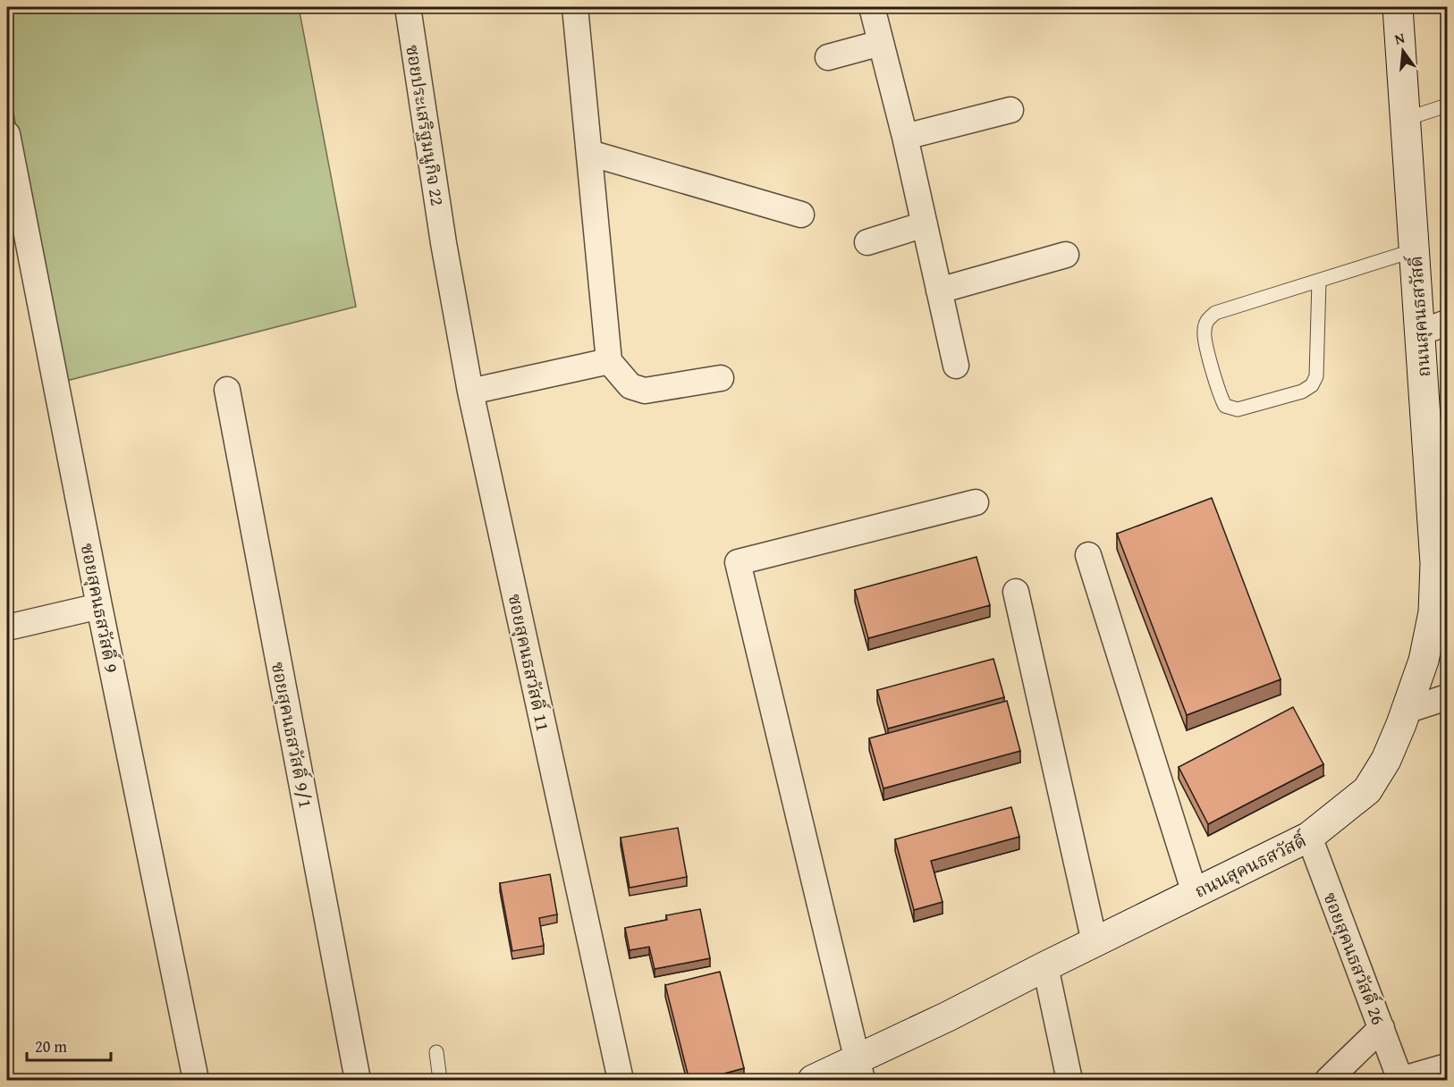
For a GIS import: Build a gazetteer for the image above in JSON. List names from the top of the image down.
{
  "streets": {
    "main road": ["ถนนสุคนธสวัสดิ์"],
    "street": [
      "ซอยประเสริฐมนูกิจ 22",
      "ซอยสุคนธสวัสดิ์ 9",
      "ซอยสุคนธสวัสดิ์ 11",
      "ซอยสุคนธสวัสดิ์ 9/1",
      "ซอยสุคนธสวัสดิ์ 26"
    ]
  },
  "crossings": [
    ["ซอยประเสริฐมนูกิจ 22", "ซอยสุคนธสวัสดิ์ 11"],
    ["ถนนสุคนธสวัสดิ์", "ซอยสุคนธสวัสดิ์ 26"]
  ],
  "scale_bar": "20 m",
  "north": "top"
}
